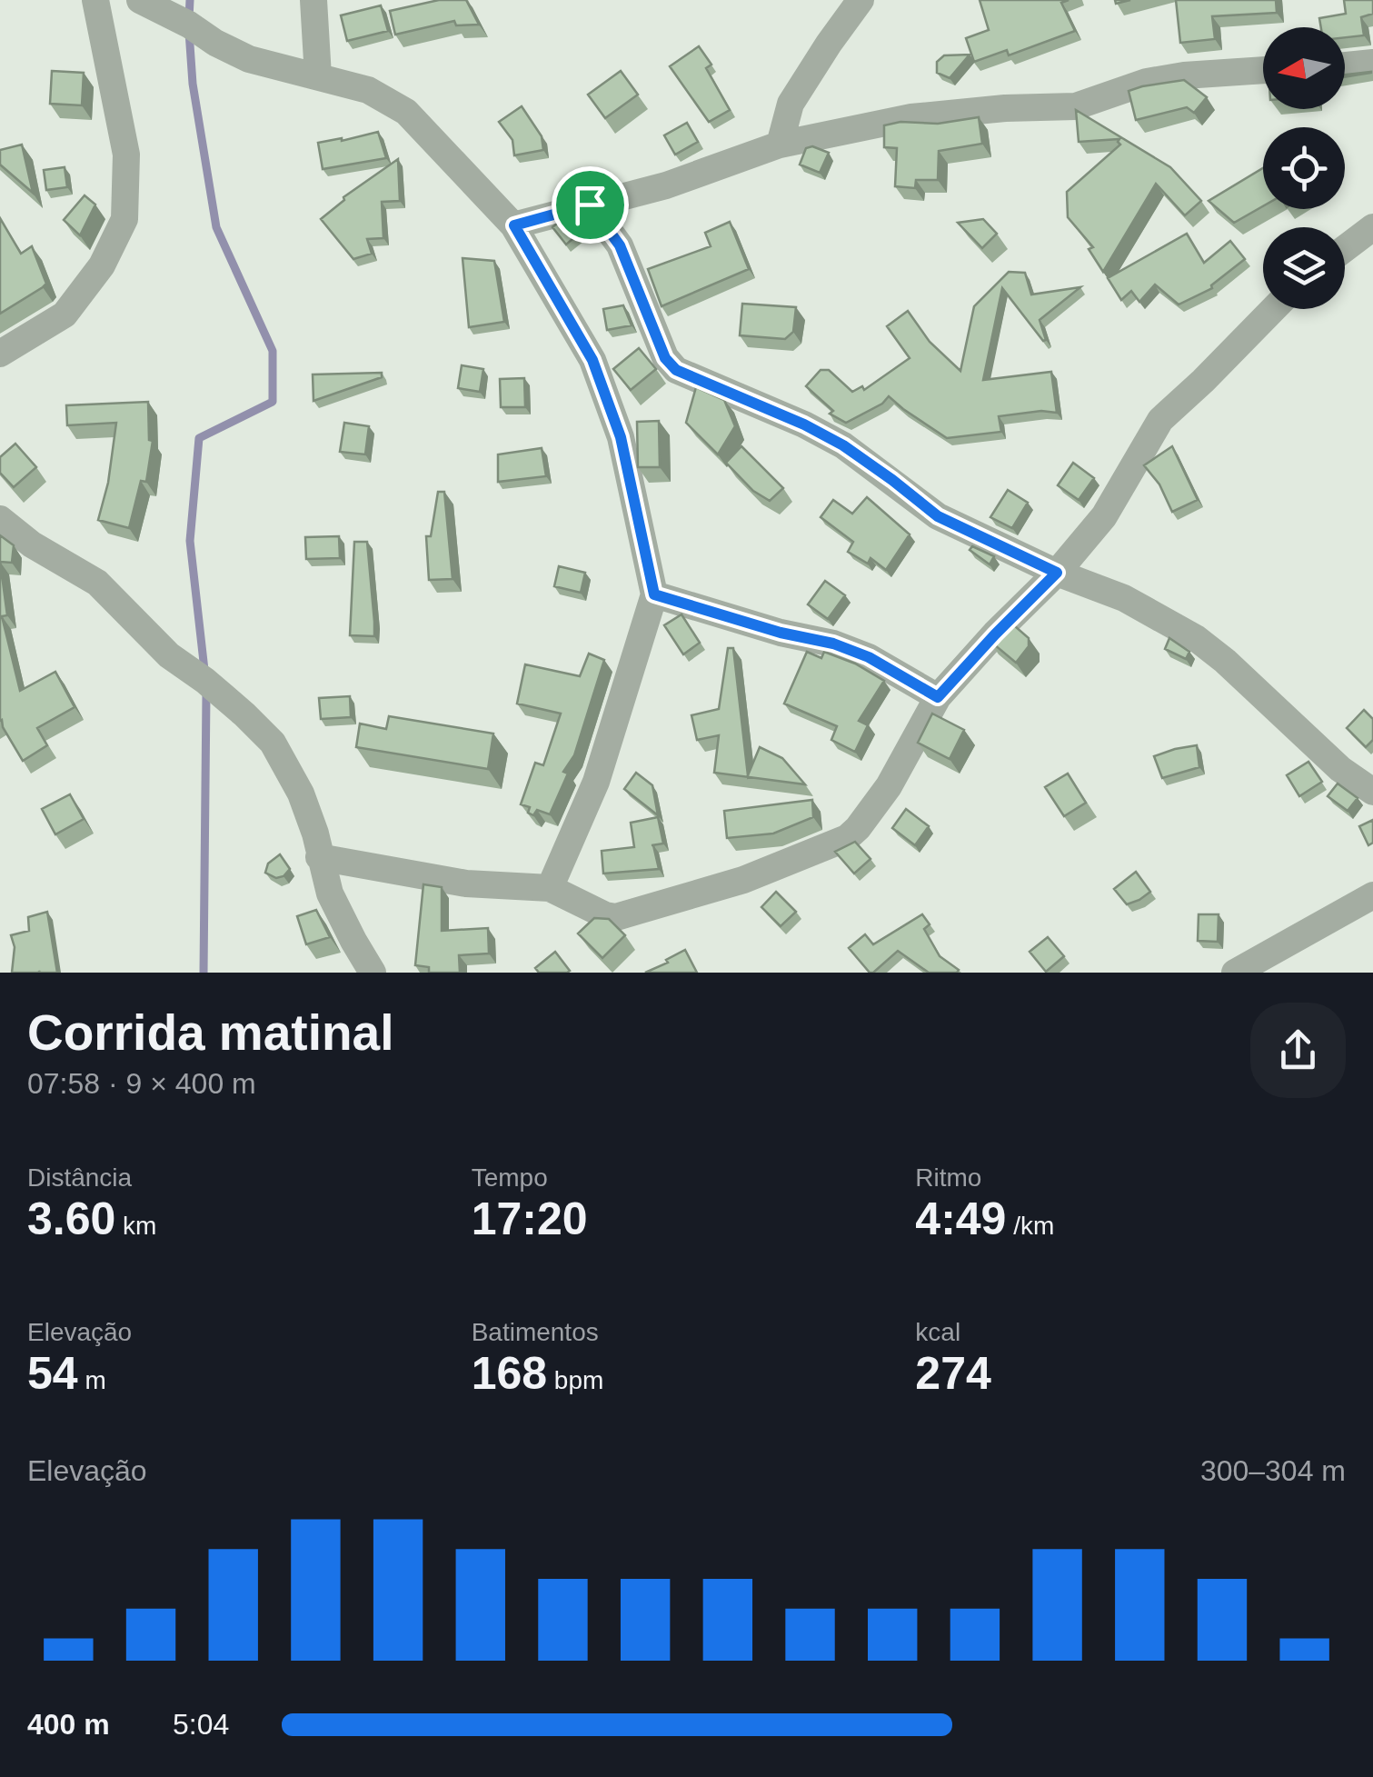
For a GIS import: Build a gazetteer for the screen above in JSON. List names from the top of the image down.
{
  "north": "left",
  "page": {
    "heading": ["Corrida matinal", "07:58 · 9 × 400 m"],
    "stats": [
      ["Distância", "3.60 km"],
      ["Tempo", "17:20"],
      ["Ritmo", "4:49 /km"],
      ["Elevação", "54 m"],
      ["Batimentos", "168 bpm"],
      ["kcal", "274"]
    ],
    "chart": ["Elevação", "300–304 m"],
    "list": [
      {
        "name": "400 m",
        "note": "5:04"
      }
    ]
  }
}
